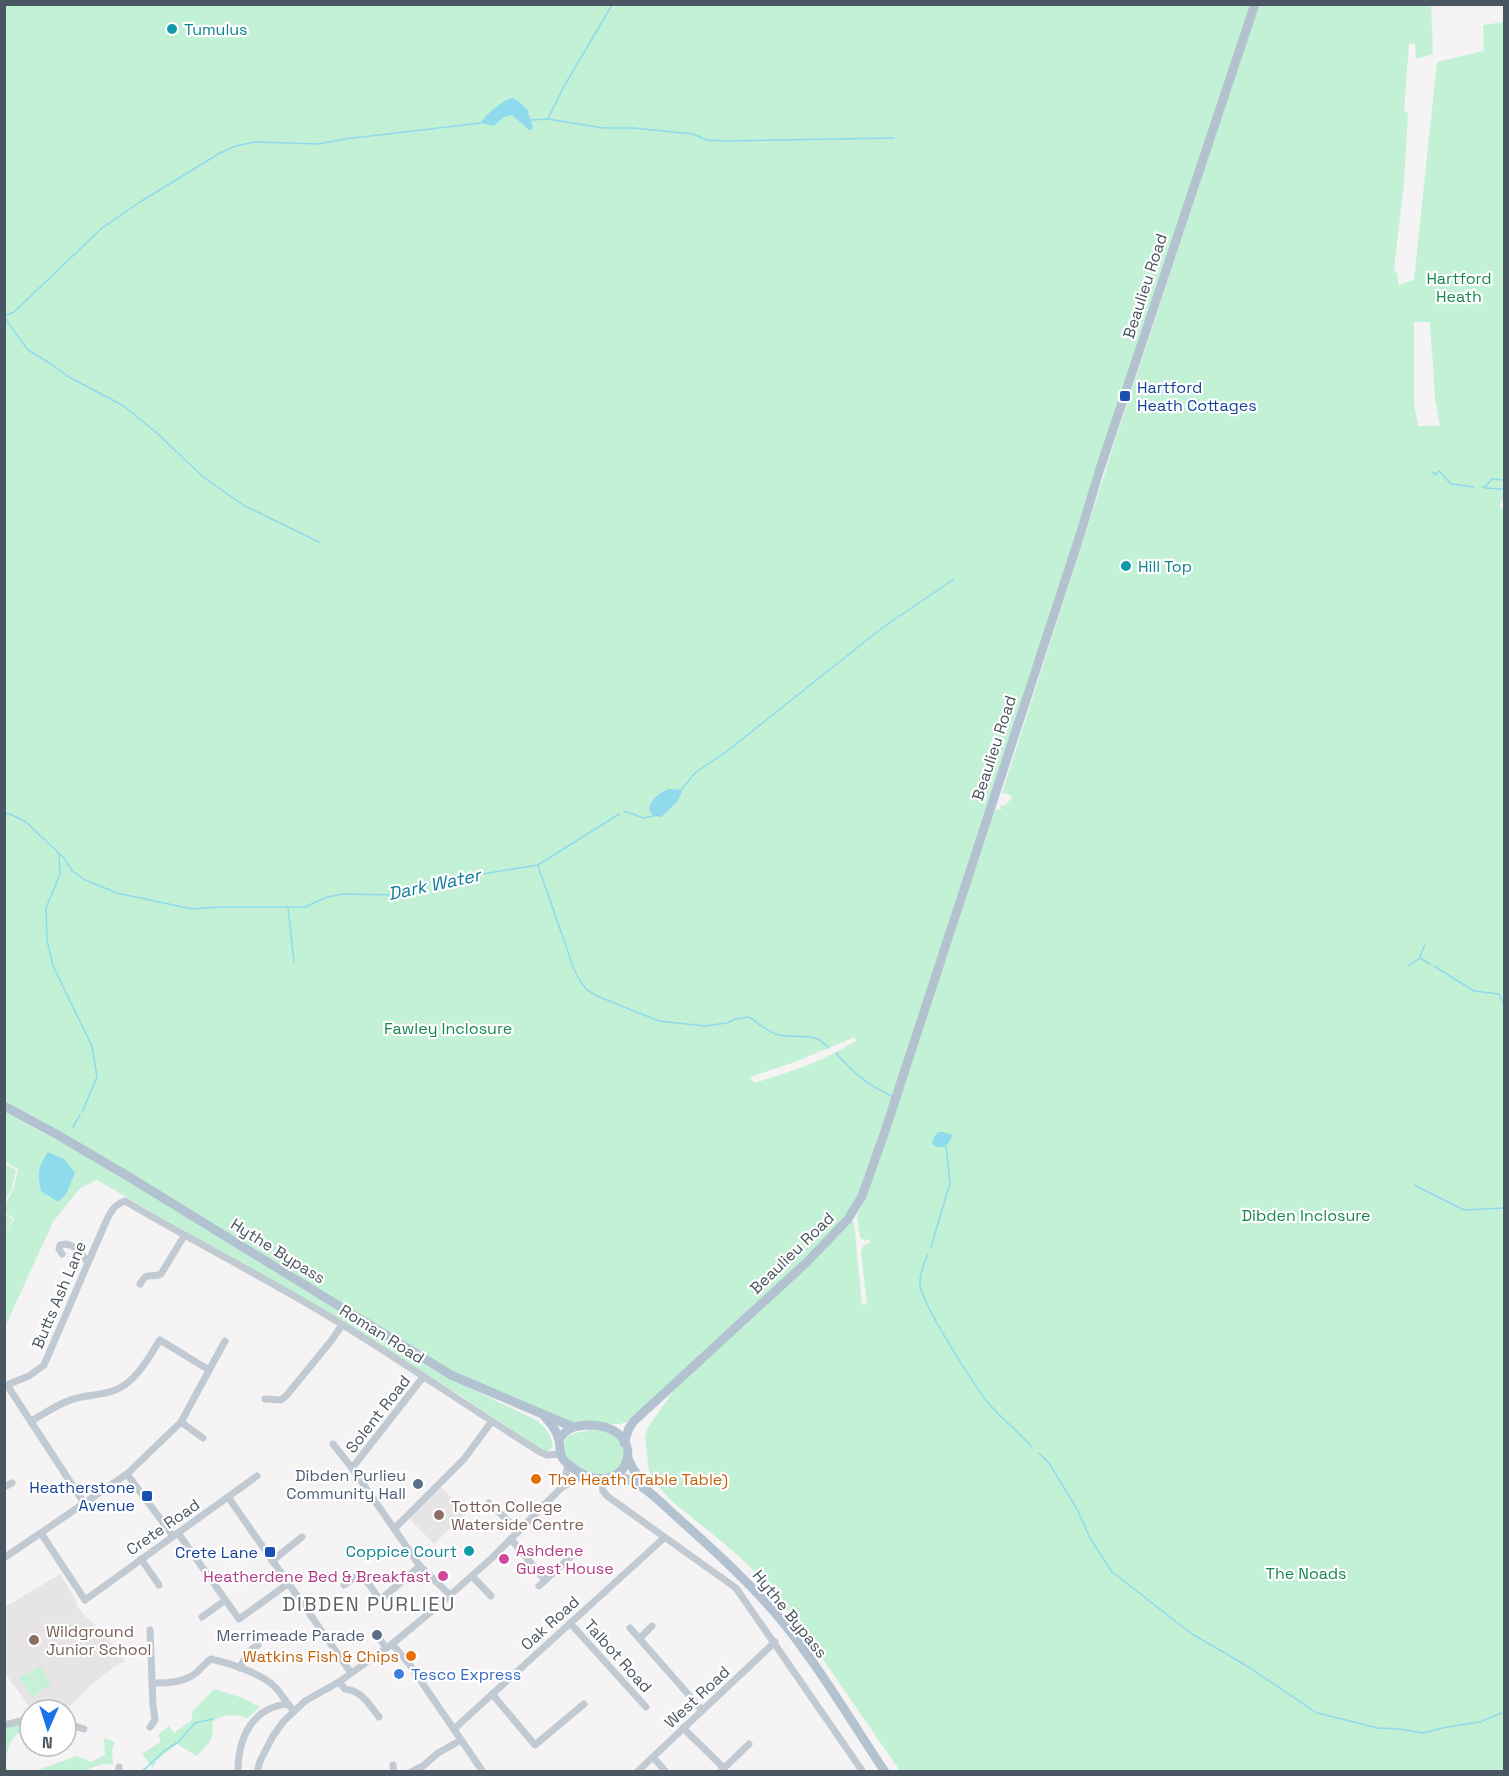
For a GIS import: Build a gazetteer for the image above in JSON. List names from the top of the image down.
{
  "streets": {
    "main road": ["Beaulieu Road", "Hythe Bypass"],
    "street": [
      "Butts Ash Lane",
      "Roman Road",
      "Solent Road",
      "Crete Road",
      "Oak Road",
      "Talbot Road",
      "West Road"
    ]
  },
  "crossings": [
    ["Beaulieu Road", "Hythe Bypass"],
    ["Beaulieu Road", "Roman Road"],
    ["Hythe Bypass", "Roman Road"],
    ["Butts Ash Lane", "Roman Road"],
    ["Roman Road", "Solent Road"],
    ["Oak Road", "Talbot Road"]
  ],
  "districts": ["DIBDEN PURLIEU"],
  "water": ["Dark Water"],
  "parks": [
    "Hartford Heath",
    "Fawley Inclosure",
    "Dibden Inclosure",
    "The Noads"
  ],
  "places": {
    "other": [
      "Tumulus",
      "Hill Top",
      "The Heath (Table Table)",
      "Dibden Purlieu Community Hall",
      "Totton College Waterside Centre",
      "Coppice Court",
      "Ashdene Guest House",
      "Heatherdene Bed & Breakfast",
      "Merrimeade Parade",
      "Wildground Junior School",
      "Watkins Fish & Chips",
      "Tesco Express"
    ],
    "transit": ["Hartford Heath Cottages", "Heatherstone Avenue", "Crete Lane"]
  },
  "north": "bottom"
}
